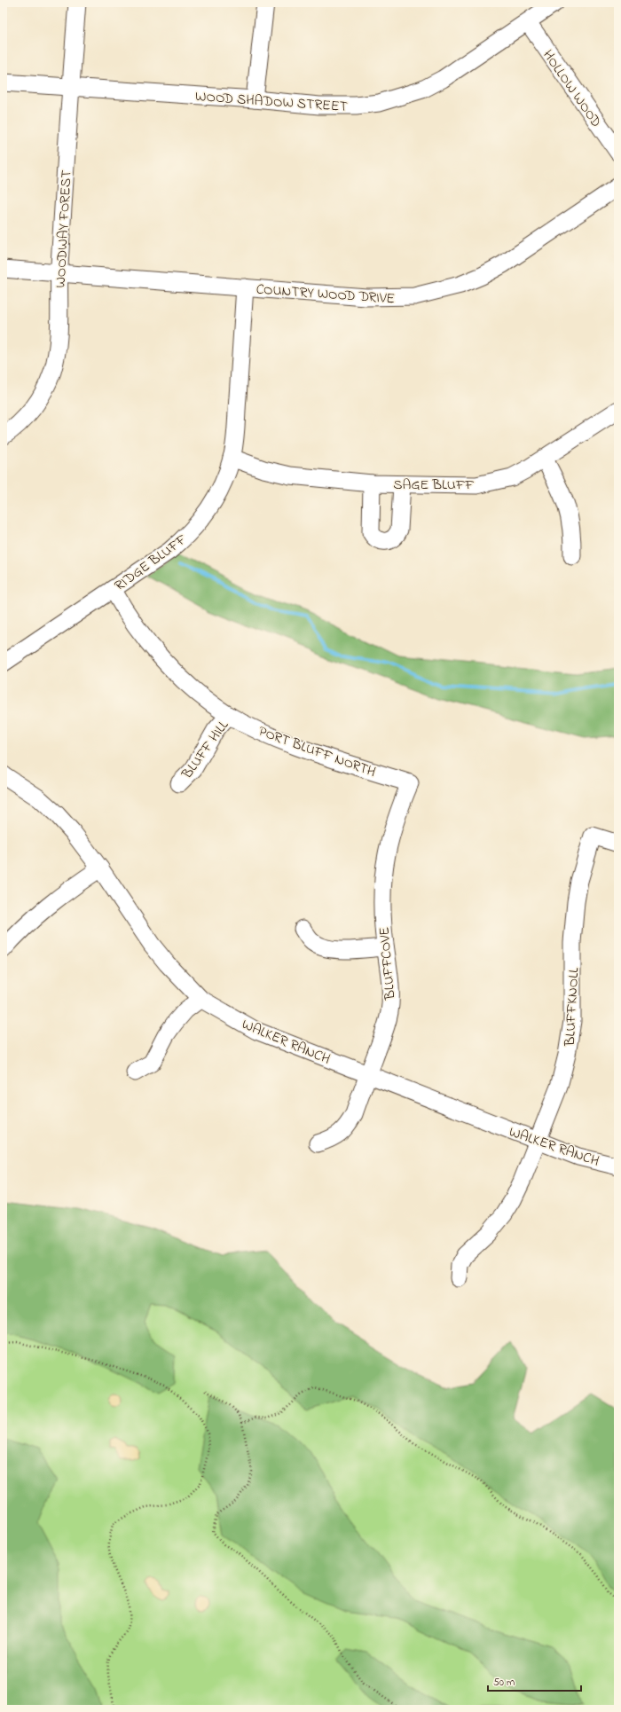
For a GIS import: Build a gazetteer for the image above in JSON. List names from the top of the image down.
{
  "streets": {
    "street": [
      "HOLLOW WOOD",
      "WOOD SHADOW STREET",
      "WOODWAY FOREST",
      "COUNTRY WOOD DRIVE",
      "SAGE BLUFF",
      "RIDGE BLUFF",
      "BLUFF HILL",
      "PORT BLUFF NORTH",
      "BLUFFCOVE",
      "BLUFFKNOLL",
      "WALKER RANCH"
    ]
  },
  "crossings": [
    ["HOLLOW WOOD", "WOOD SHADOW STREET"],
    ["WOOD SHADOW STREET", "WOODWAY FOREST"],
    ["WOODWAY FOREST", "COUNTRY WOOD DRIVE"],
    ["COUNTRY WOOD DRIVE", "RIDGE BLUFF"],
    ["SAGE BLUFF", "RIDGE BLUFF"],
    ["RIDGE BLUFF", "PORT BLUFF NORTH"],
    ["BLUFF HILL", "PORT BLUFF NORTH"],
    ["PORT BLUFF NORTH", "BLUFFCOVE"],
    ["BLUFFCOVE", "WALKER RANCH"],
    ["BLUFFKNOLL", "WALKER RANCH"]
  ],
  "scale_bar": "50 m"
}
